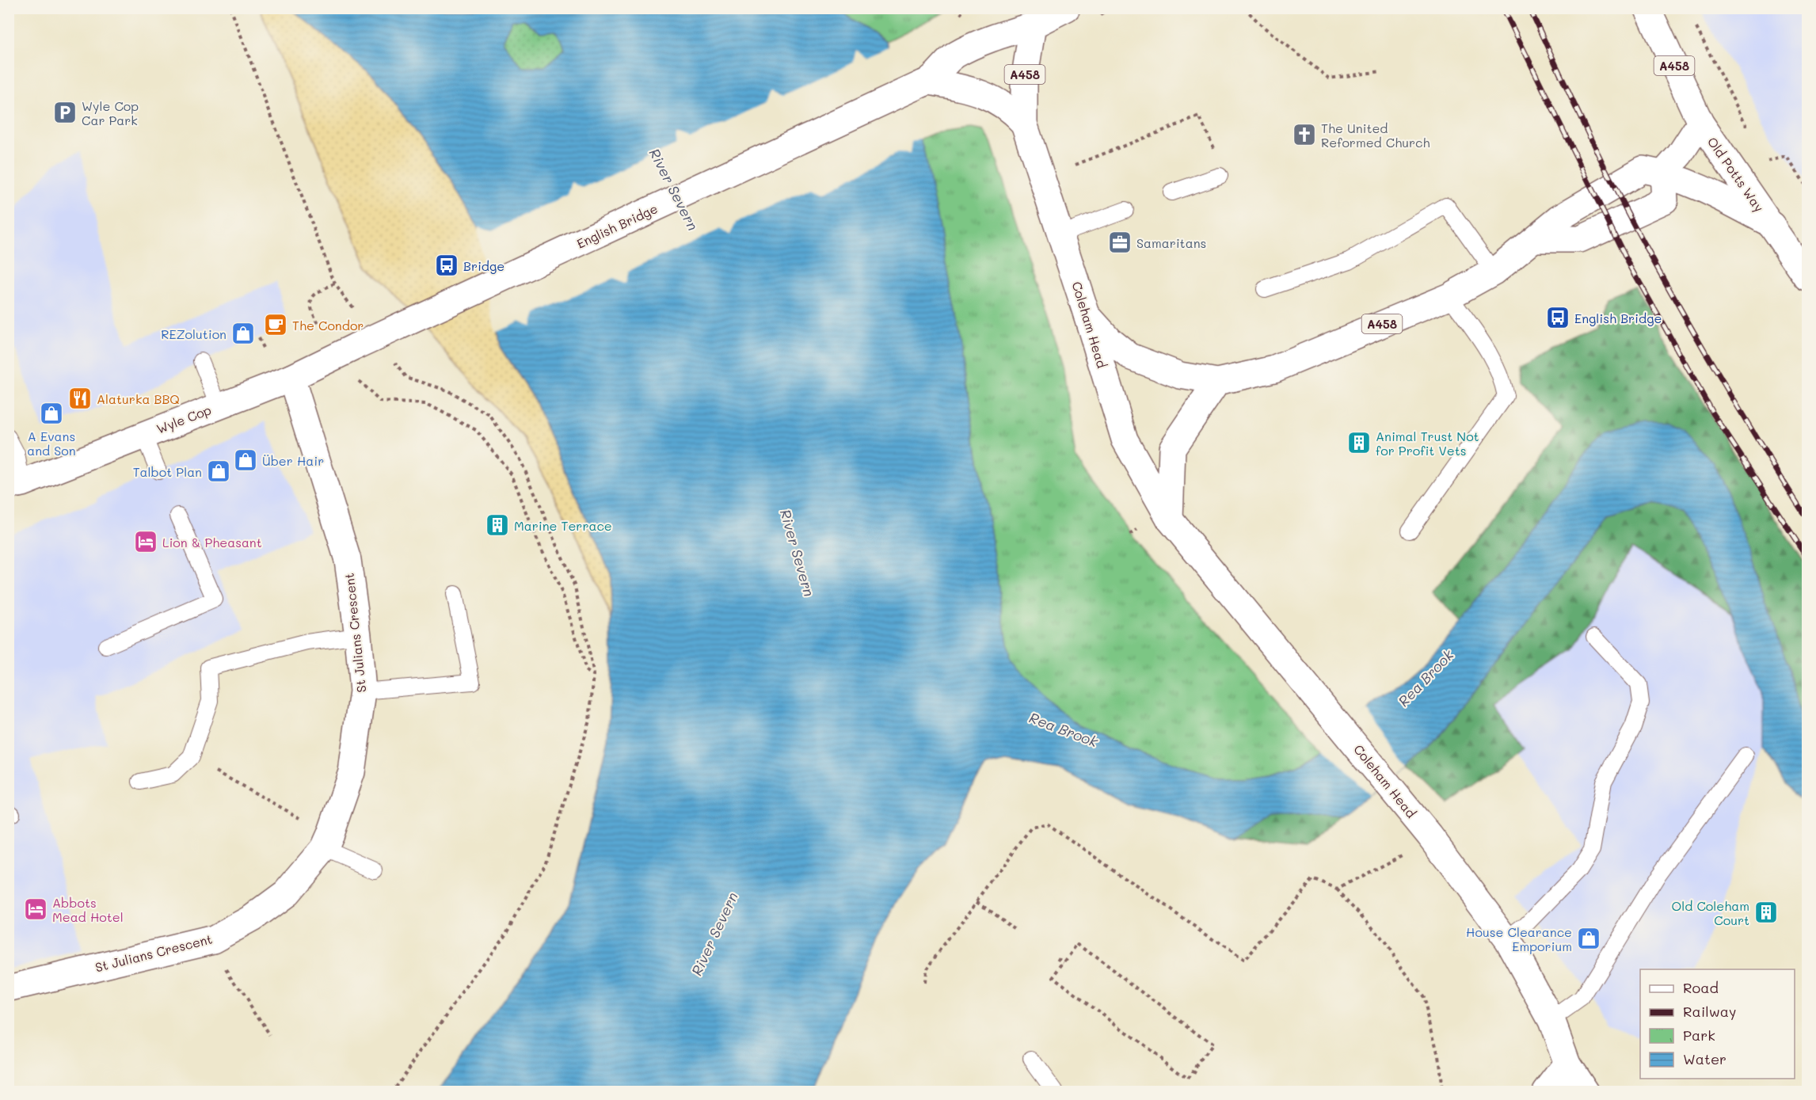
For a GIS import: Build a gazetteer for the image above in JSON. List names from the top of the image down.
{
  "streets": {
    "street": [
      "A458",
      "Old Potts Way",
      "English Bridge",
      "Coleham Head",
      "Wyle Cop",
      "St Julians Crescent"
    ]
  },
  "crossings": [
    ["A458", "Old Potts Way"],
    ["A458", "Coleham Head"],
    ["English Bridge", "Coleham Head"],
    ["English Bridge", "Wyle Cop"],
    ["Wyle Cop", "St Julians Crescent"]
  ],
  "water": ["River Severn", "Rea Brook"],
  "places": {
    "parking": ["Wyle Cop Car Park"],
    "church": ["The United Reformed Church"],
    "office": ["Samaritans"],
    "bus stop": ["Bridge", "English Bridge"],
    "cafe": ["The Condor"],
    "shop": [
      "REZolution",
      "A Evans and Son",
      "Über Hair",
      "Talbot Plan",
      "House Clearance Emporium"
    ],
    "restaurant": ["Alaturka BBQ"],
    "building": ["Animal Trust Not for Profit Vets", "Marine Terrace", "Old Coleham Court"],
    "hotel": ["Lion & Pheasant", "Abbots Mead Hotel"]
  },
  "legend": [
    "Road",
    "Railway",
    "Park",
    "Water"
  ]
}
